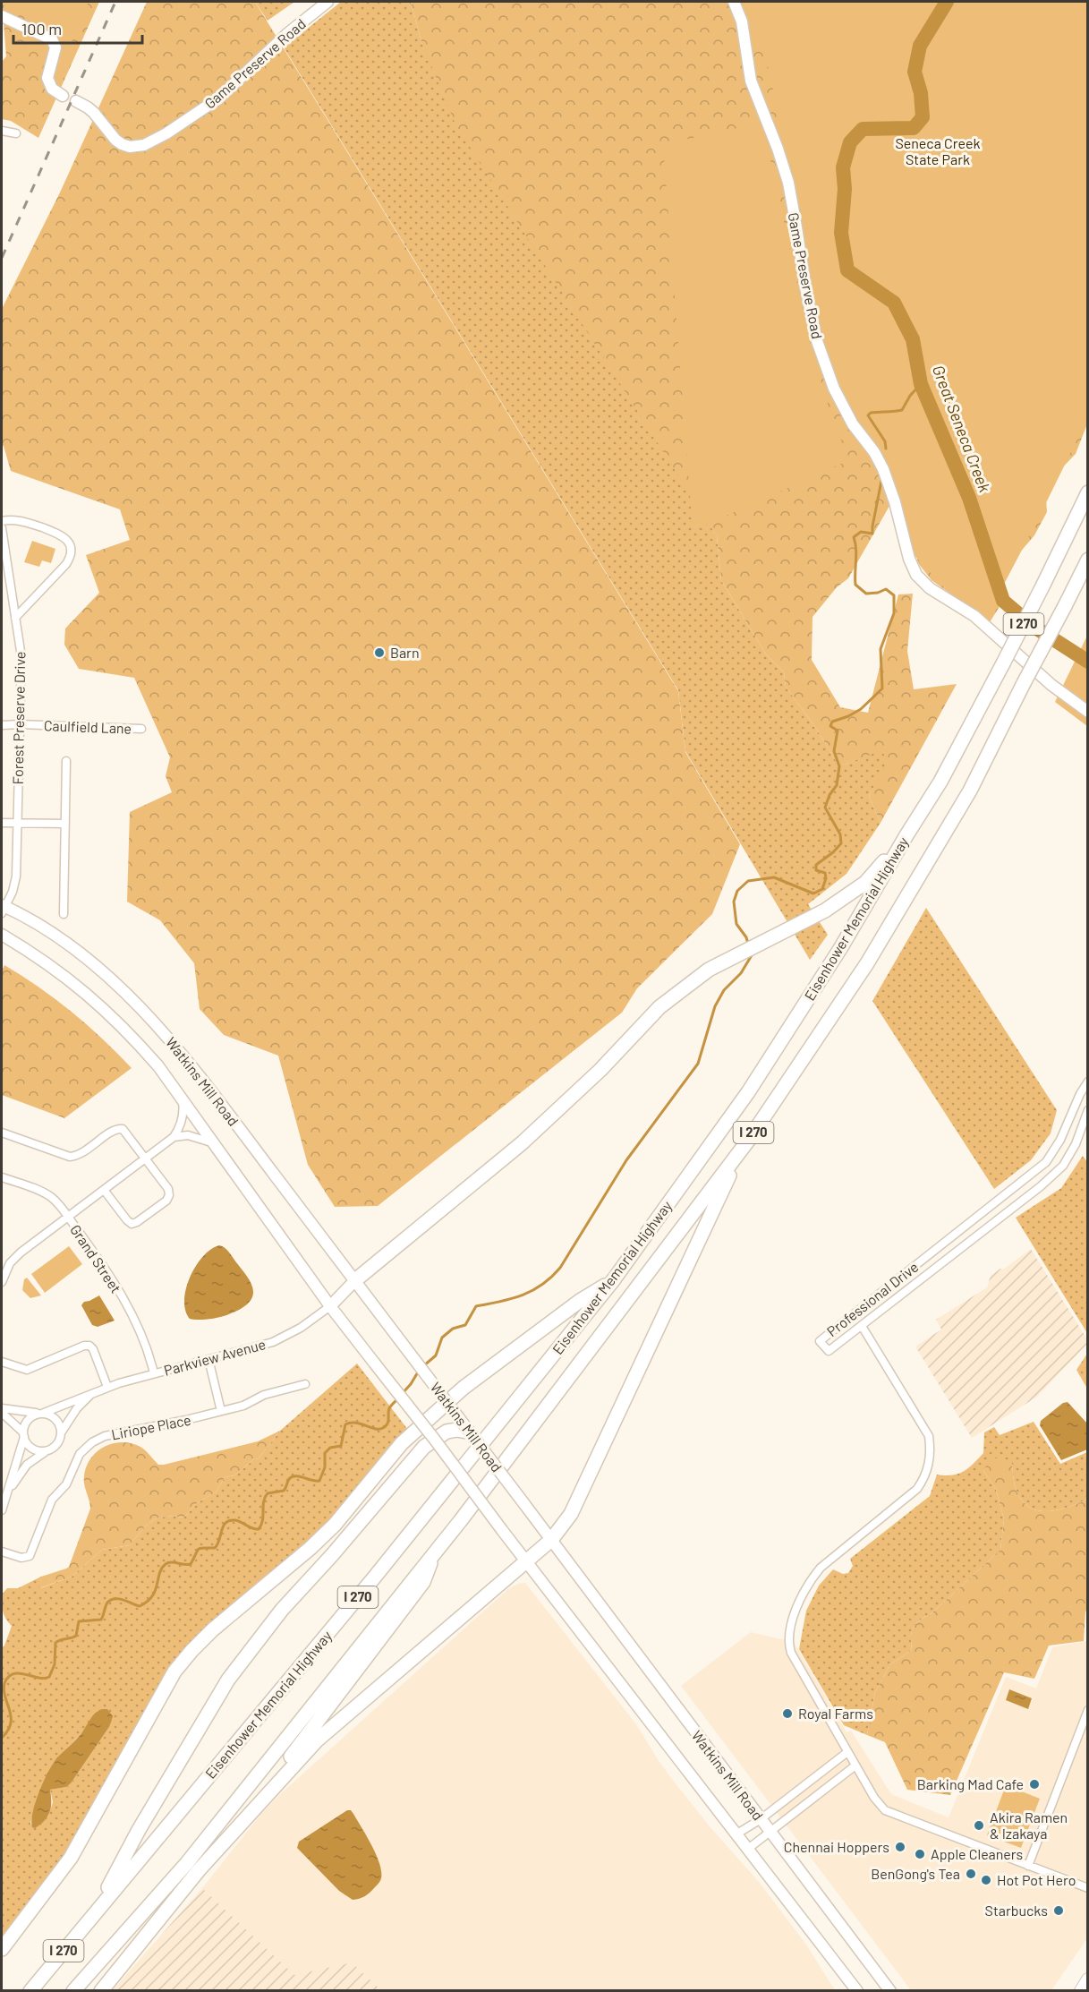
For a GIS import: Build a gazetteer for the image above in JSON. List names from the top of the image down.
{
  "streets": {
    "highway": ["I 270", "Eisenhower Memorial Highway"],
    "main road": ["Game Preserve Road", "Watkins Mill Road"],
    "street": [
      "Forest Preserve Drive",
      "Caulfield Lane",
      "Grand Street",
      "Professional Drive",
      "Parkview Avenue",
      "Liriope Place"
    ]
  },
  "crossings": [
    ["Forest Preserve Drive", "Caulfield Lane"],
    ["Forest Preserve Drive", "Watkins Mill Road"],
    ["Watkins Mill Road", "Parkview Avenue"],
    ["Grand Street", "Parkview Avenue"]
  ],
  "water": ["Great Seneca Creek"],
  "parks": ["Seneca Creek State Park"],
  "places": [
    "Barn",
    "Royal Farms",
    "Barking Mad Cafe",
    "Akira Ramen & Izakaya",
    "Chennai Hoppers",
    "Apple Cleaners",
    "BenGong's Tea",
    "Hot Pot Hero",
    "Starbucks"
  ],
  "scale_bar": "100 m"
}
